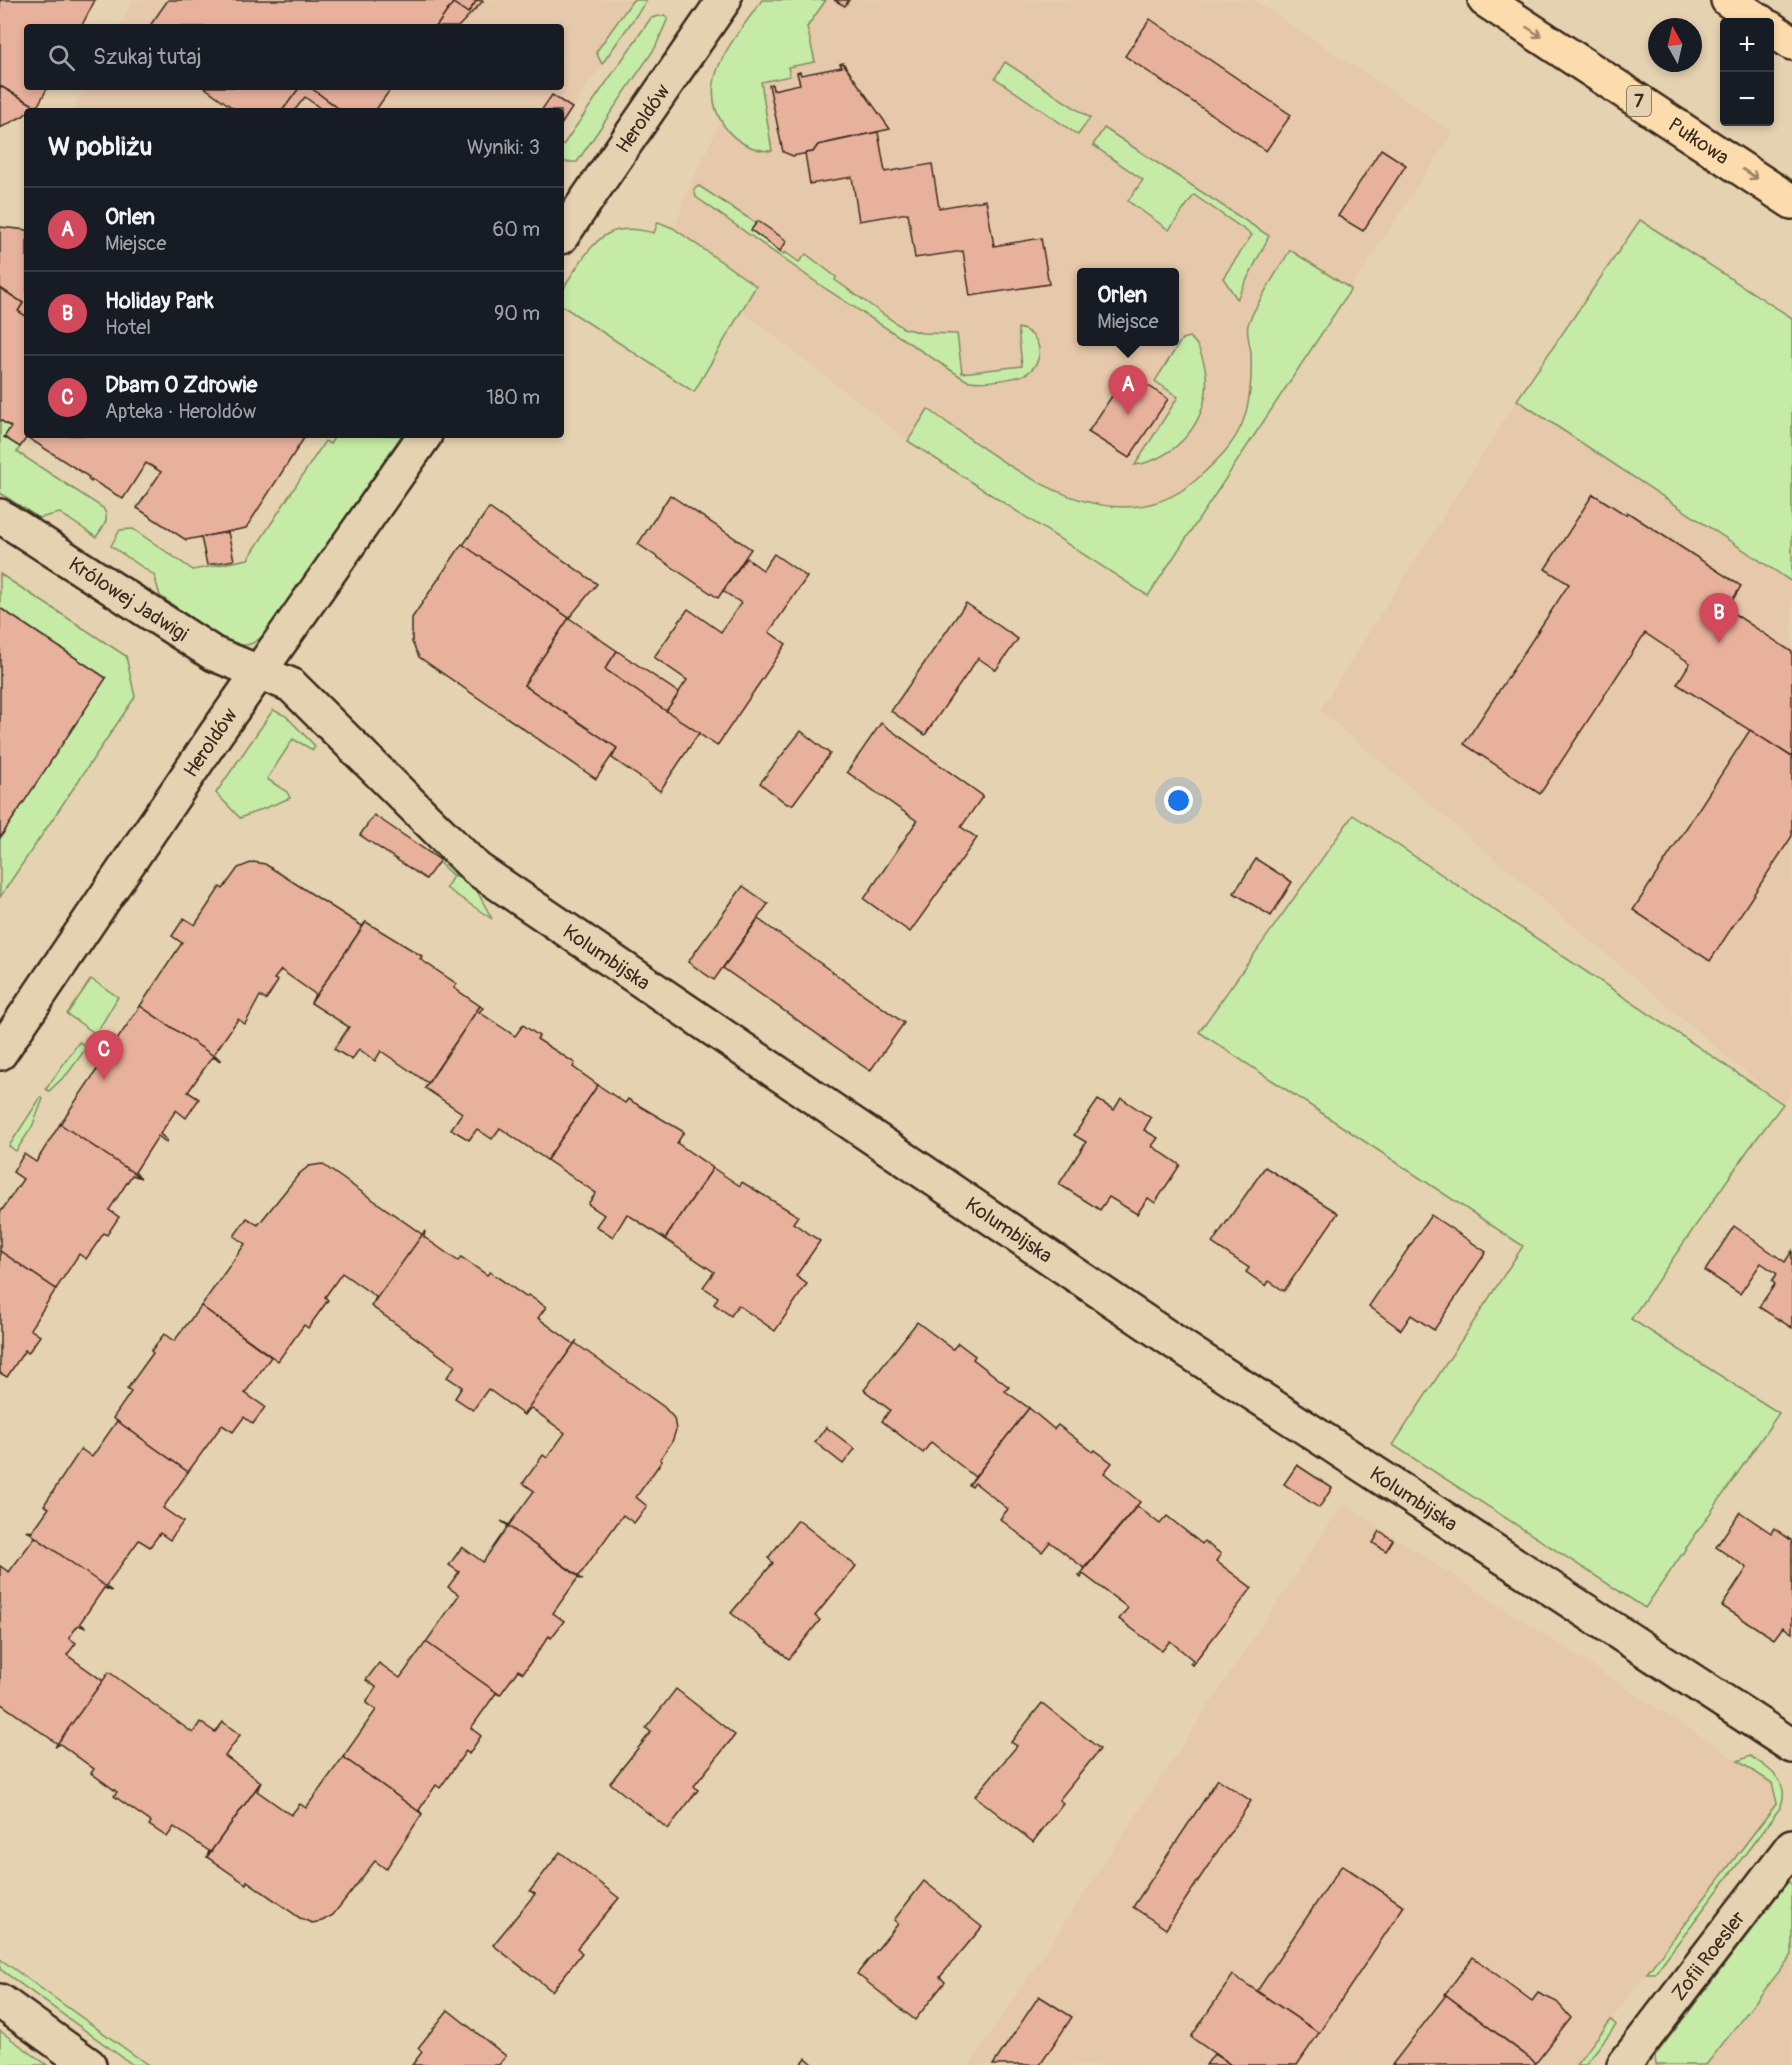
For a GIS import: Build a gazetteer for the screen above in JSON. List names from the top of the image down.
{
  "streets": {
    "highway": ["7", "Pułkowa"],
    "street": [
      "Heroldów",
      "Królowej Jadwigi",
      "Kolumbijska",
      "Zofii Roesler"
    ]
  },
  "crossings": [
    ["Heroldów", "Królowej Jadwigi"],
    ["Heroldów", "Kolumbijska"],
    ["Królowej Jadwigi", "Kolumbijska"]
  ],
  "one_way": ["Pułkowa"],
  "north": "top",
  "page": {
    "map_buttons": ["+", "−"],
    "search": "Szukaj tutaj",
    "heading": ["W pobliżu", "Wyniki: 3"],
    "list": [
      {
        "mark": "A",
        "name": "Orlen",
        "note": "Miejsce",
        "value": "60 m"
      },
      {
        "mark": "B",
        "name": "Holiday Park",
        "note": "Hotel",
        "value": "90 m"
      },
      {
        "mark": "C",
        "name": "Dbam O Zdrowie",
        "note": "Apteka · Heroldów",
        "value": "180 m"
      }
    ],
    "popup": ["Orlen", "Miejsce"],
    "pins": ["A", "B", "C"]
  }
}
